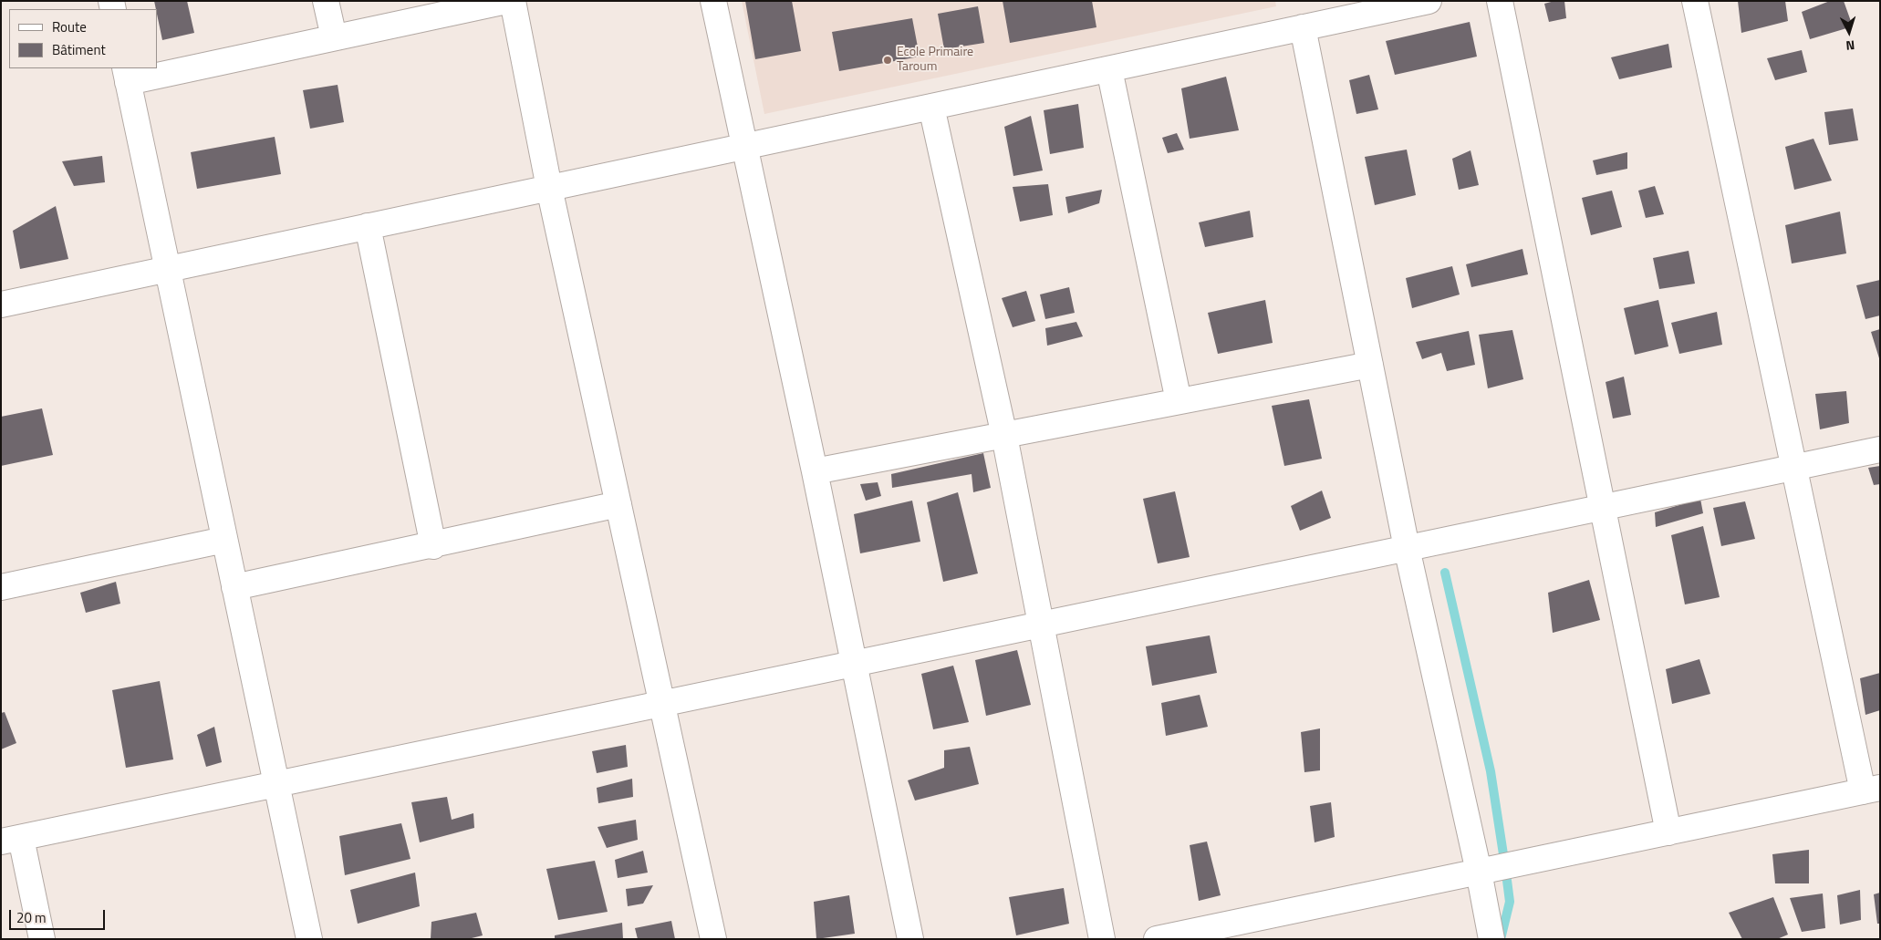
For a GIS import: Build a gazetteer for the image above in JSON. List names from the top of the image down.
{
  "places": ["Ecole Primaire Taroum"],
  "legend": ["Route", "Bâtiment"],
  "scale_bar": "20 m",
  "north": "bottom"
}
